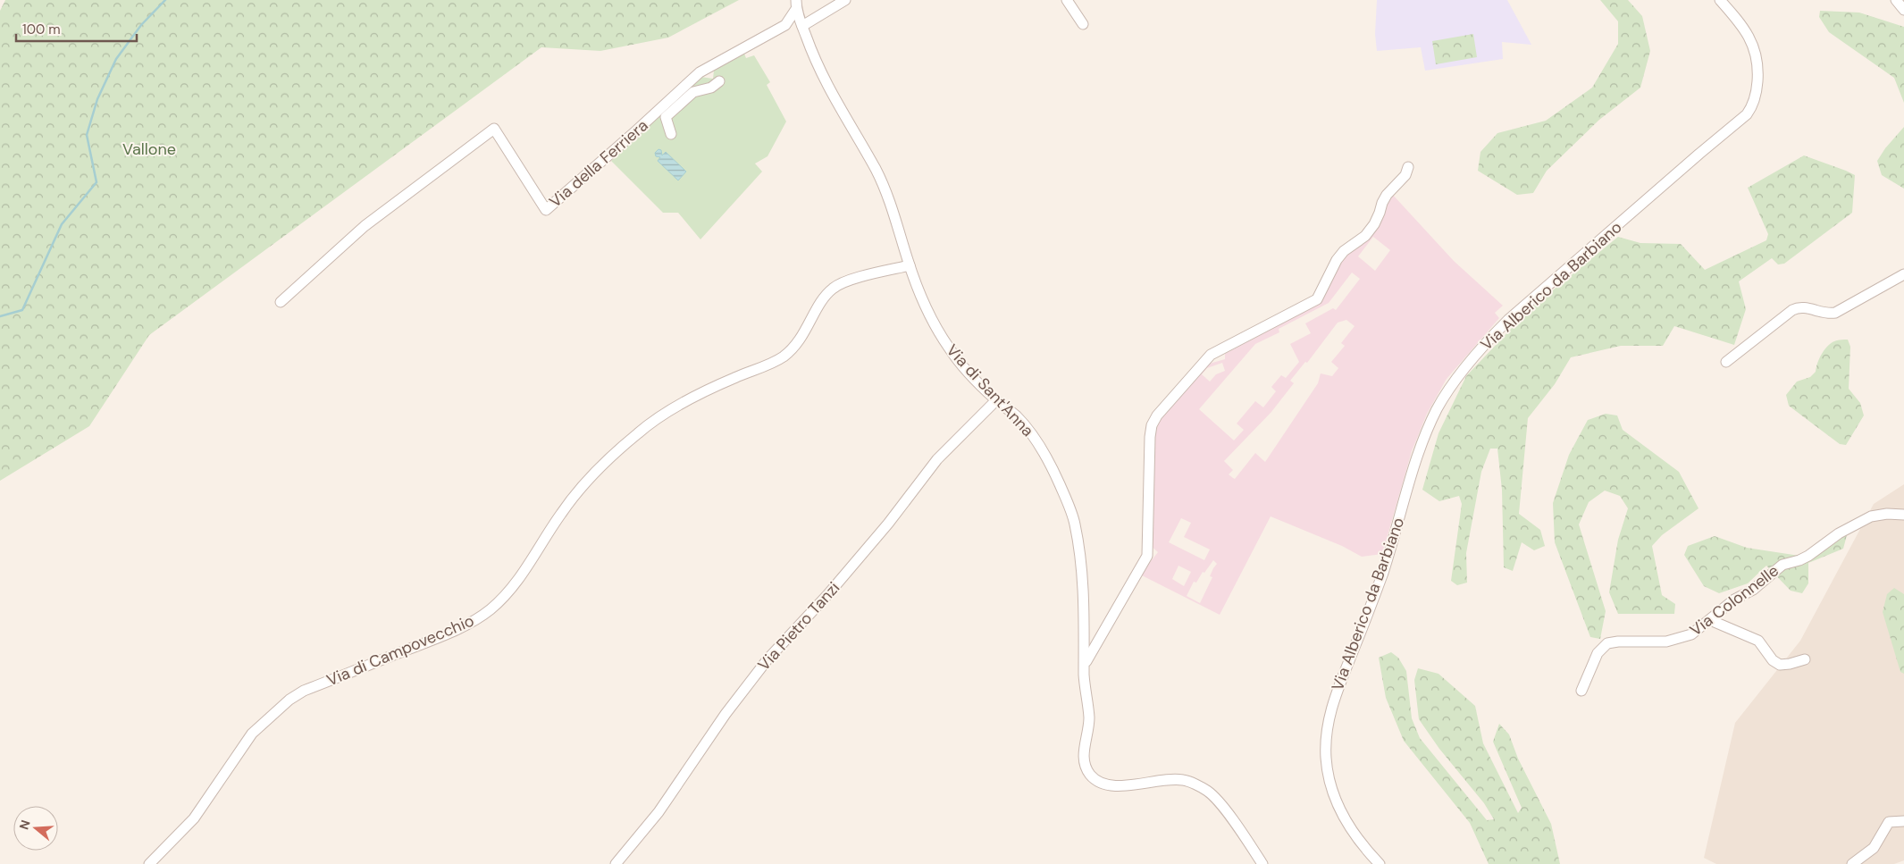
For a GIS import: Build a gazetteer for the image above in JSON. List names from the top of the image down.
{
  "streets": {
    "street": [
      "Via della Ferriera",
      "Via Alberico da Barbiano",
      "Via di Sant'Anna",
      "Via Colonnelle",
      "Via Pietro Tanzi",
      "Via di Campovecchio"
    ]
  },
  "crossings": [
    ["Via della Ferriera", "Via di Sant'Anna"],
    ["Via di Sant'Anna", "Via Pietro Tanzi"],
    ["Via di Sant'Anna", "Via di Campovecchio"]
  ],
  "parks": ["Vallone"],
  "scale_bar": "100 m",
  "north": "left"
}
